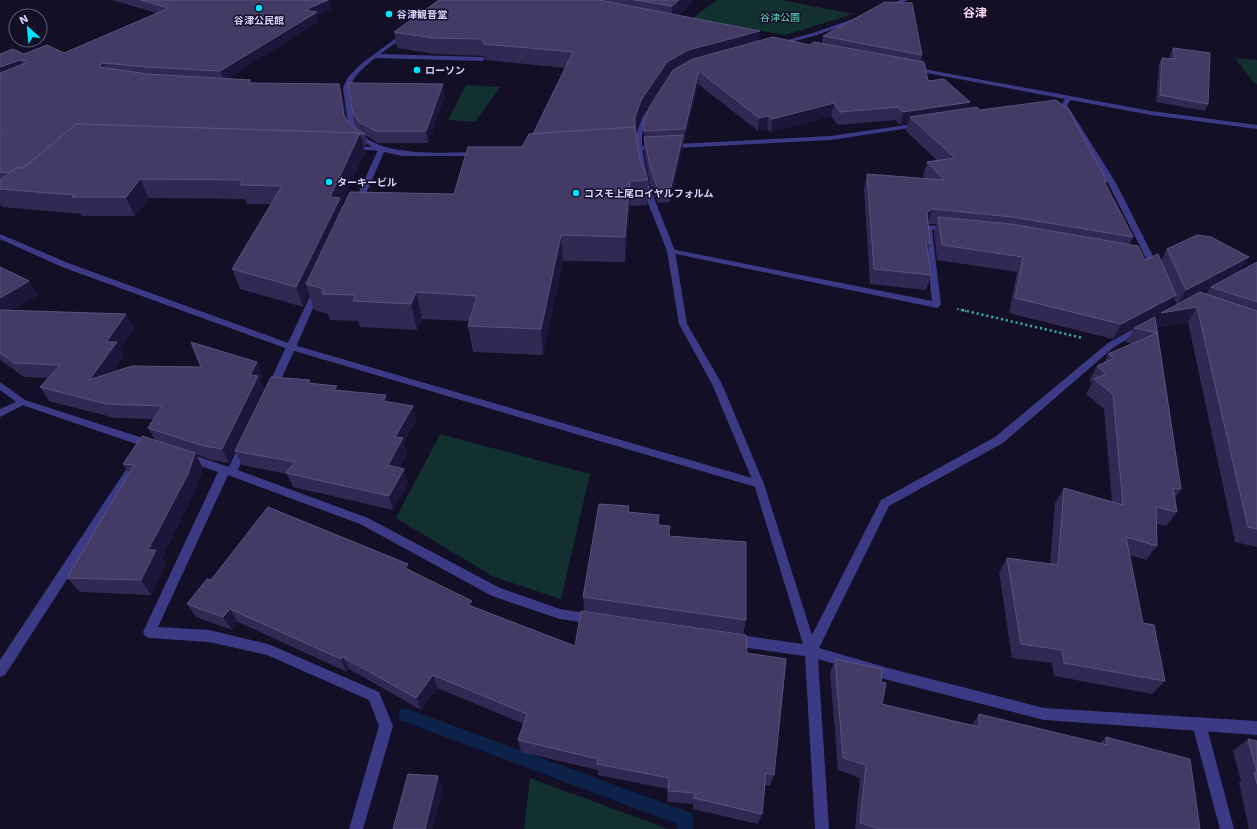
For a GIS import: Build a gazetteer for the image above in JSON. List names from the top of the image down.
{
  "districts": ["谷津"],
  "parks": ["谷津公園"],
  "places": [
    "谷津公民館",
    "谷津観音堂",
    "ローソン",
    "ターキービル",
    "コスモ上尾ロイヤルフォルム"
  ],
  "north": "top left"
}
